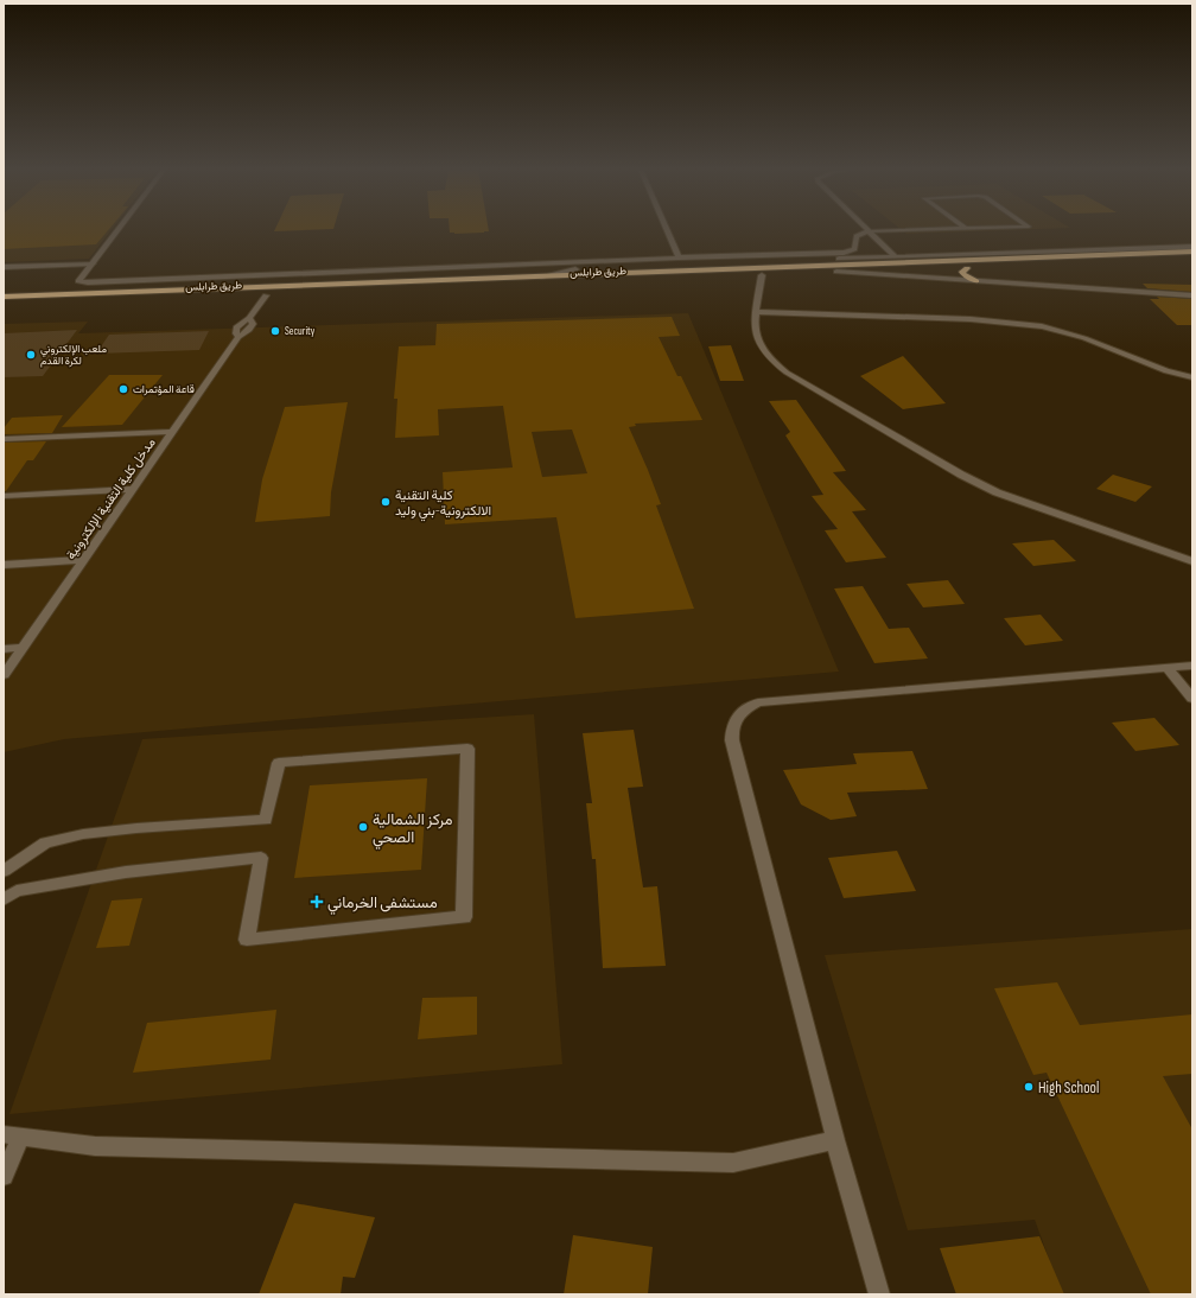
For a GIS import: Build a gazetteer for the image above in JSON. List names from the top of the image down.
{
  "streets": {
    "highway": ["طريق طرابلس"],
    "street": ["مدخل كلية التقنية الإلكترونية"]
  },
  "crossings": [
    ["طريق طرابلس", "مدخل كلية التقنية الإلكترونية"]
  ],
  "places": {
    "other": [
      "Security",
      "ملعب الإلكتروني لكرة القدم",
      "قاعة المؤتمرات",
      "كلية التقنية الالكترونية-بني وليد",
      "مركز الشمالية الصحي",
      "High School"
    ],
    "health": ["مستشفى الخرماني"]
  }
}
